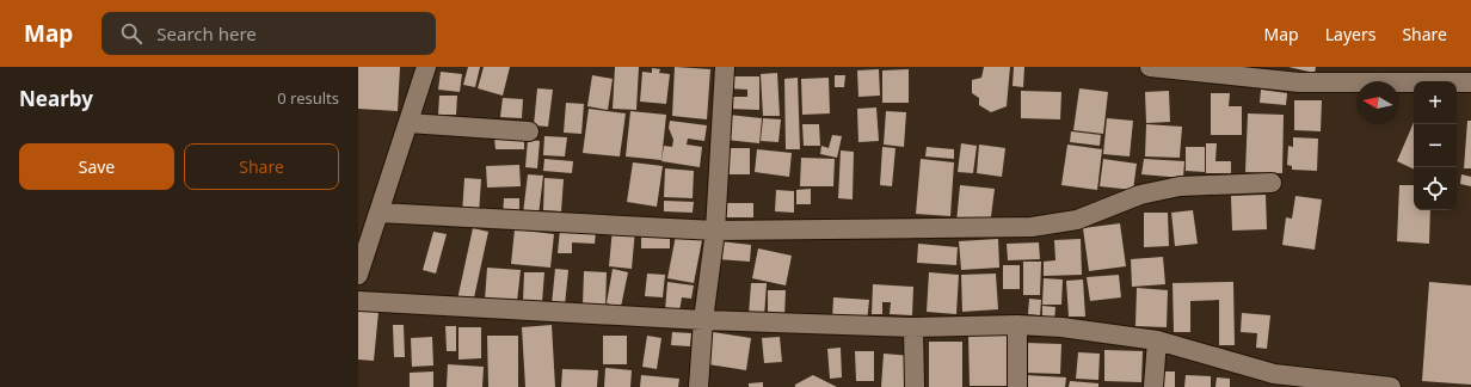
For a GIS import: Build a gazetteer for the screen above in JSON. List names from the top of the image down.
{
  "north": "left",
  "page": {
    "header": "Map",
    "search": "Search here",
    "nav": ["Map", "Layers", "Share"],
    "heading": ["Nearby", "0 results"],
    "map_buttons": ["+", "−"],
    "buttons": ["Save", "Share"]
  }
}
